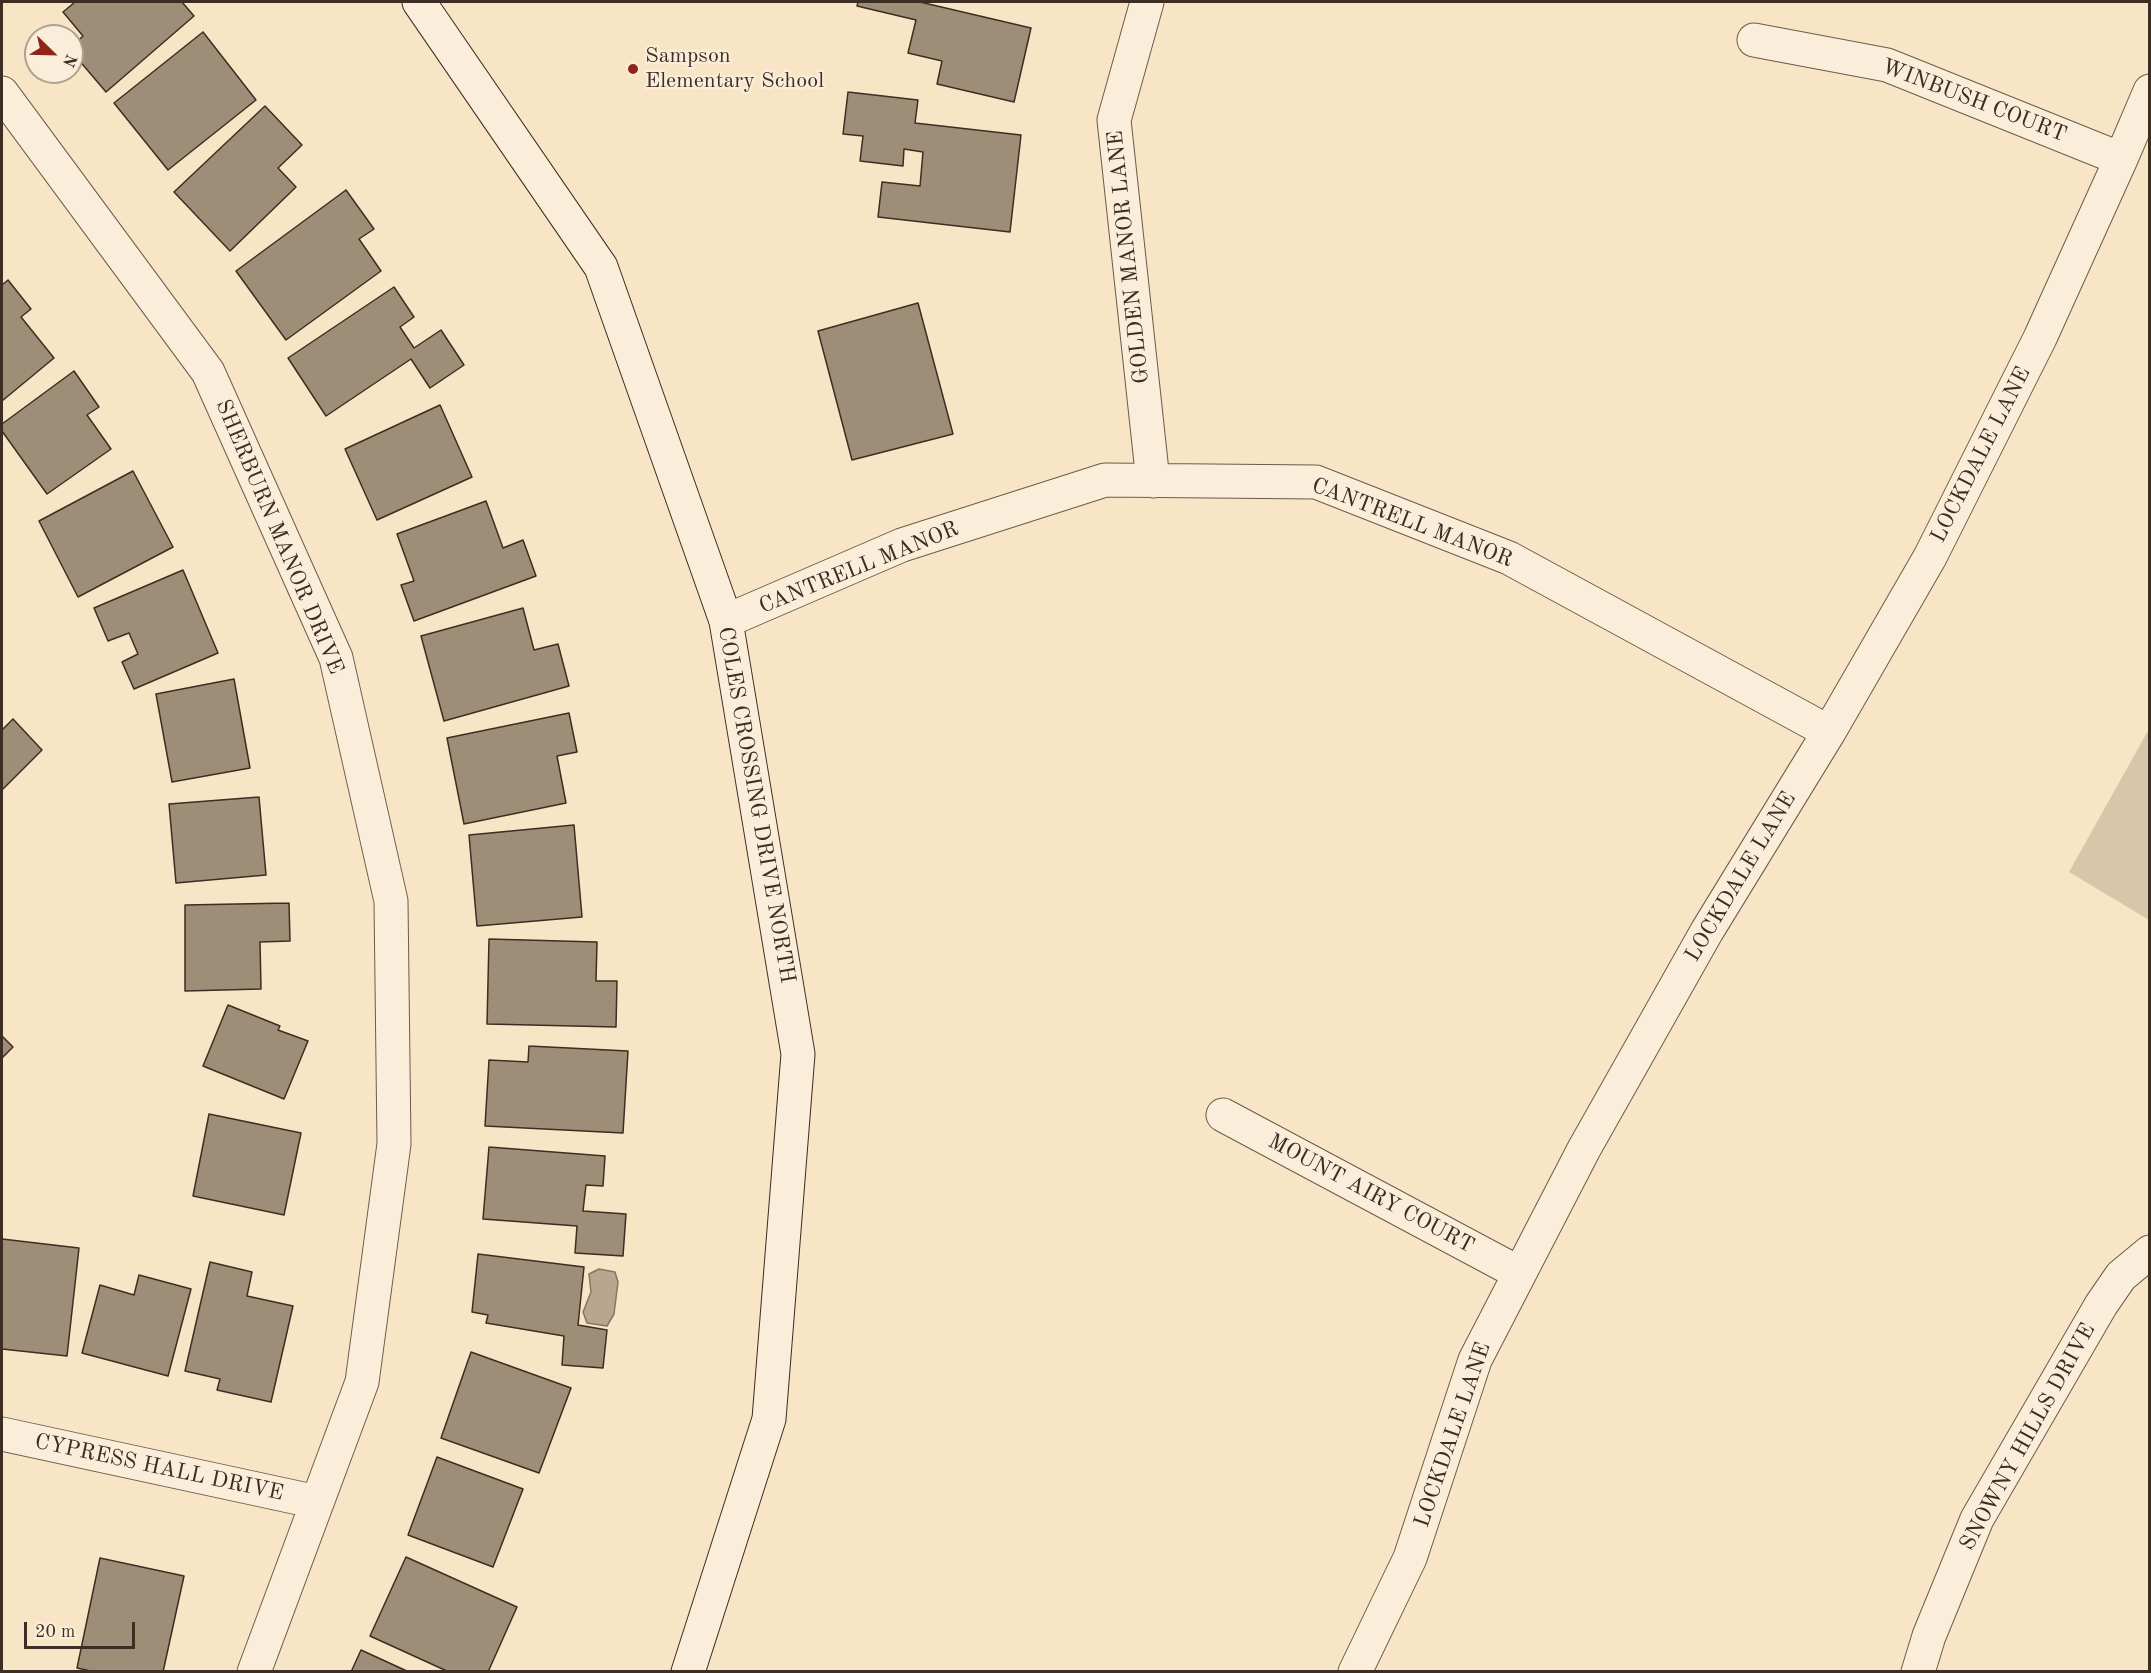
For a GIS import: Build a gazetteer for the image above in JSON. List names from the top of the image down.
{
  "streets": {
    "street": [
      "WINBUSH COURT",
      "GOLDEN MANOR LANE",
      "LOCKDALE LANE",
      "CANTRELL MANOR",
      "SHERBURN MANOR DRIVE",
      "COLES CROSSING DRIVE NORTH",
      "MOUNT AIRY COURT",
      "SNOWNY HILLS DRIVE",
      "CYPRESS HALL DRIVE"
    ]
  },
  "crossings": [
    ["WINBUSH COURT", "LOCKDALE LANE"],
    ["GOLDEN MANOR LANE", "CANTRELL MANOR"],
    ["LOCKDALE LANE", "CANTRELL MANOR"],
    ["LOCKDALE LANE", "MOUNT AIRY COURT"],
    ["CANTRELL MANOR", "COLES CROSSING DRIVE NORTH"],
    ["SHERBURN MANOR DRIVE", "CYPRESS HALL DRIVE"]
  ],
  "places": ["Sampson Elementary School"],
  "scale_bar": "20 m",
  "north": "bottom right"
}
